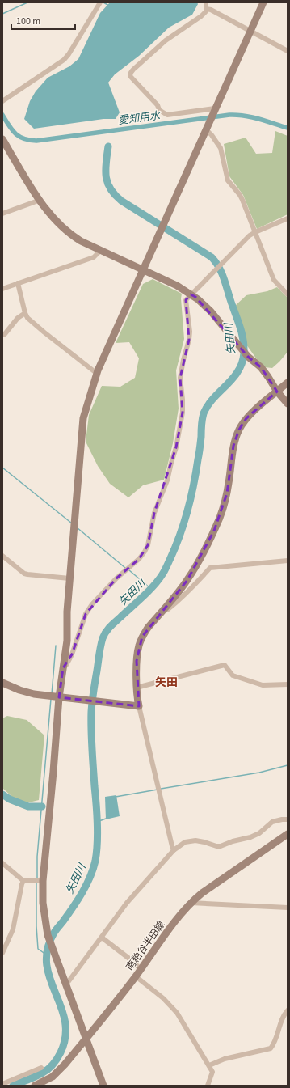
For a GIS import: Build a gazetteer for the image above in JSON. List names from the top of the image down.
{
  "streets": {
    "street": ["南粕谷半田線"]
  },
  "districts": ["矢田"],
  "water": ["愛知用水", "矢田川"],
  "scale_bar": "100 m"
}
